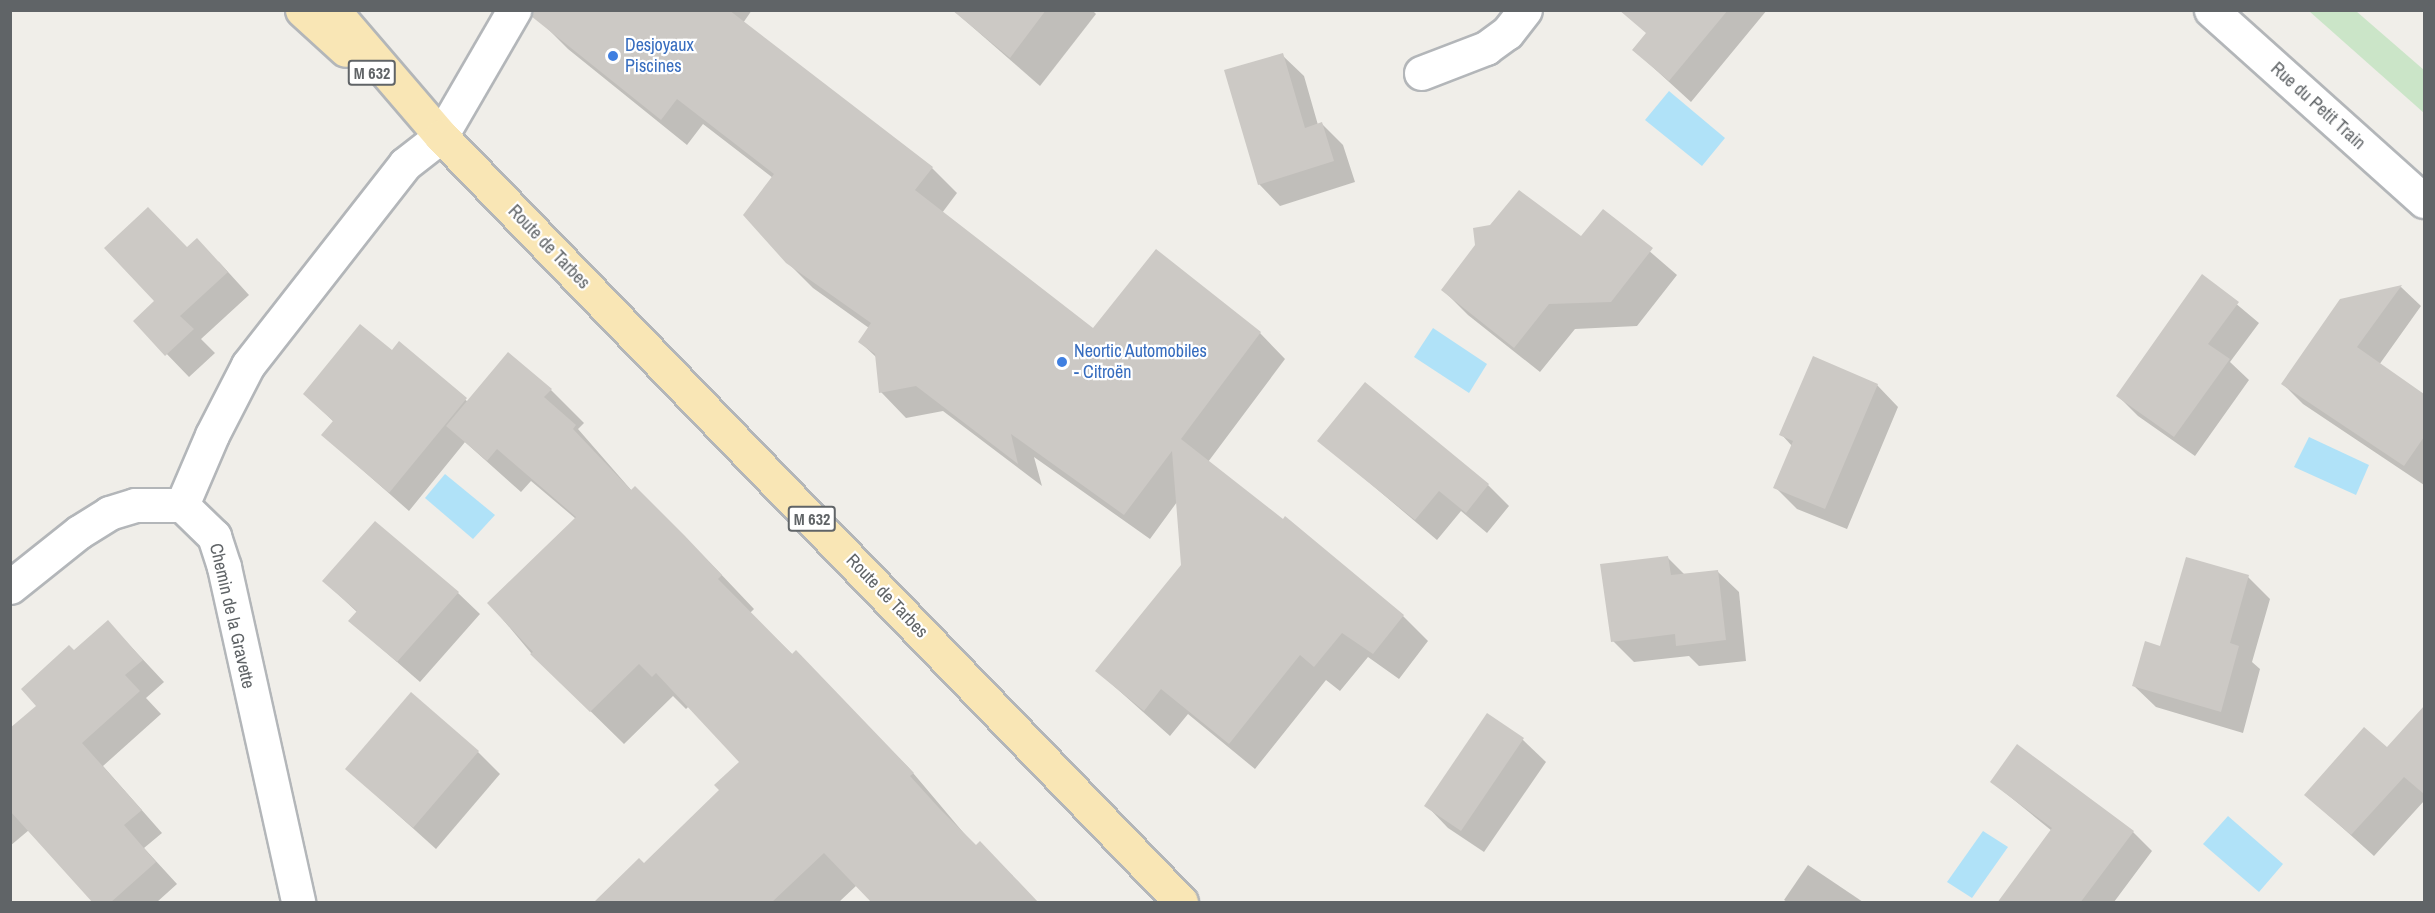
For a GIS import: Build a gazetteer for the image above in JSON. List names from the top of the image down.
{
  "streets": {
    "main road": ["M 632", "Route de Tarbes"],
    "street": ["Rue du Petit Train", "Chemin de la Gravette"]
  },
  "places": ["Desjoyaux Piscines", "Neortic Automobiles - Citroën"]
}
